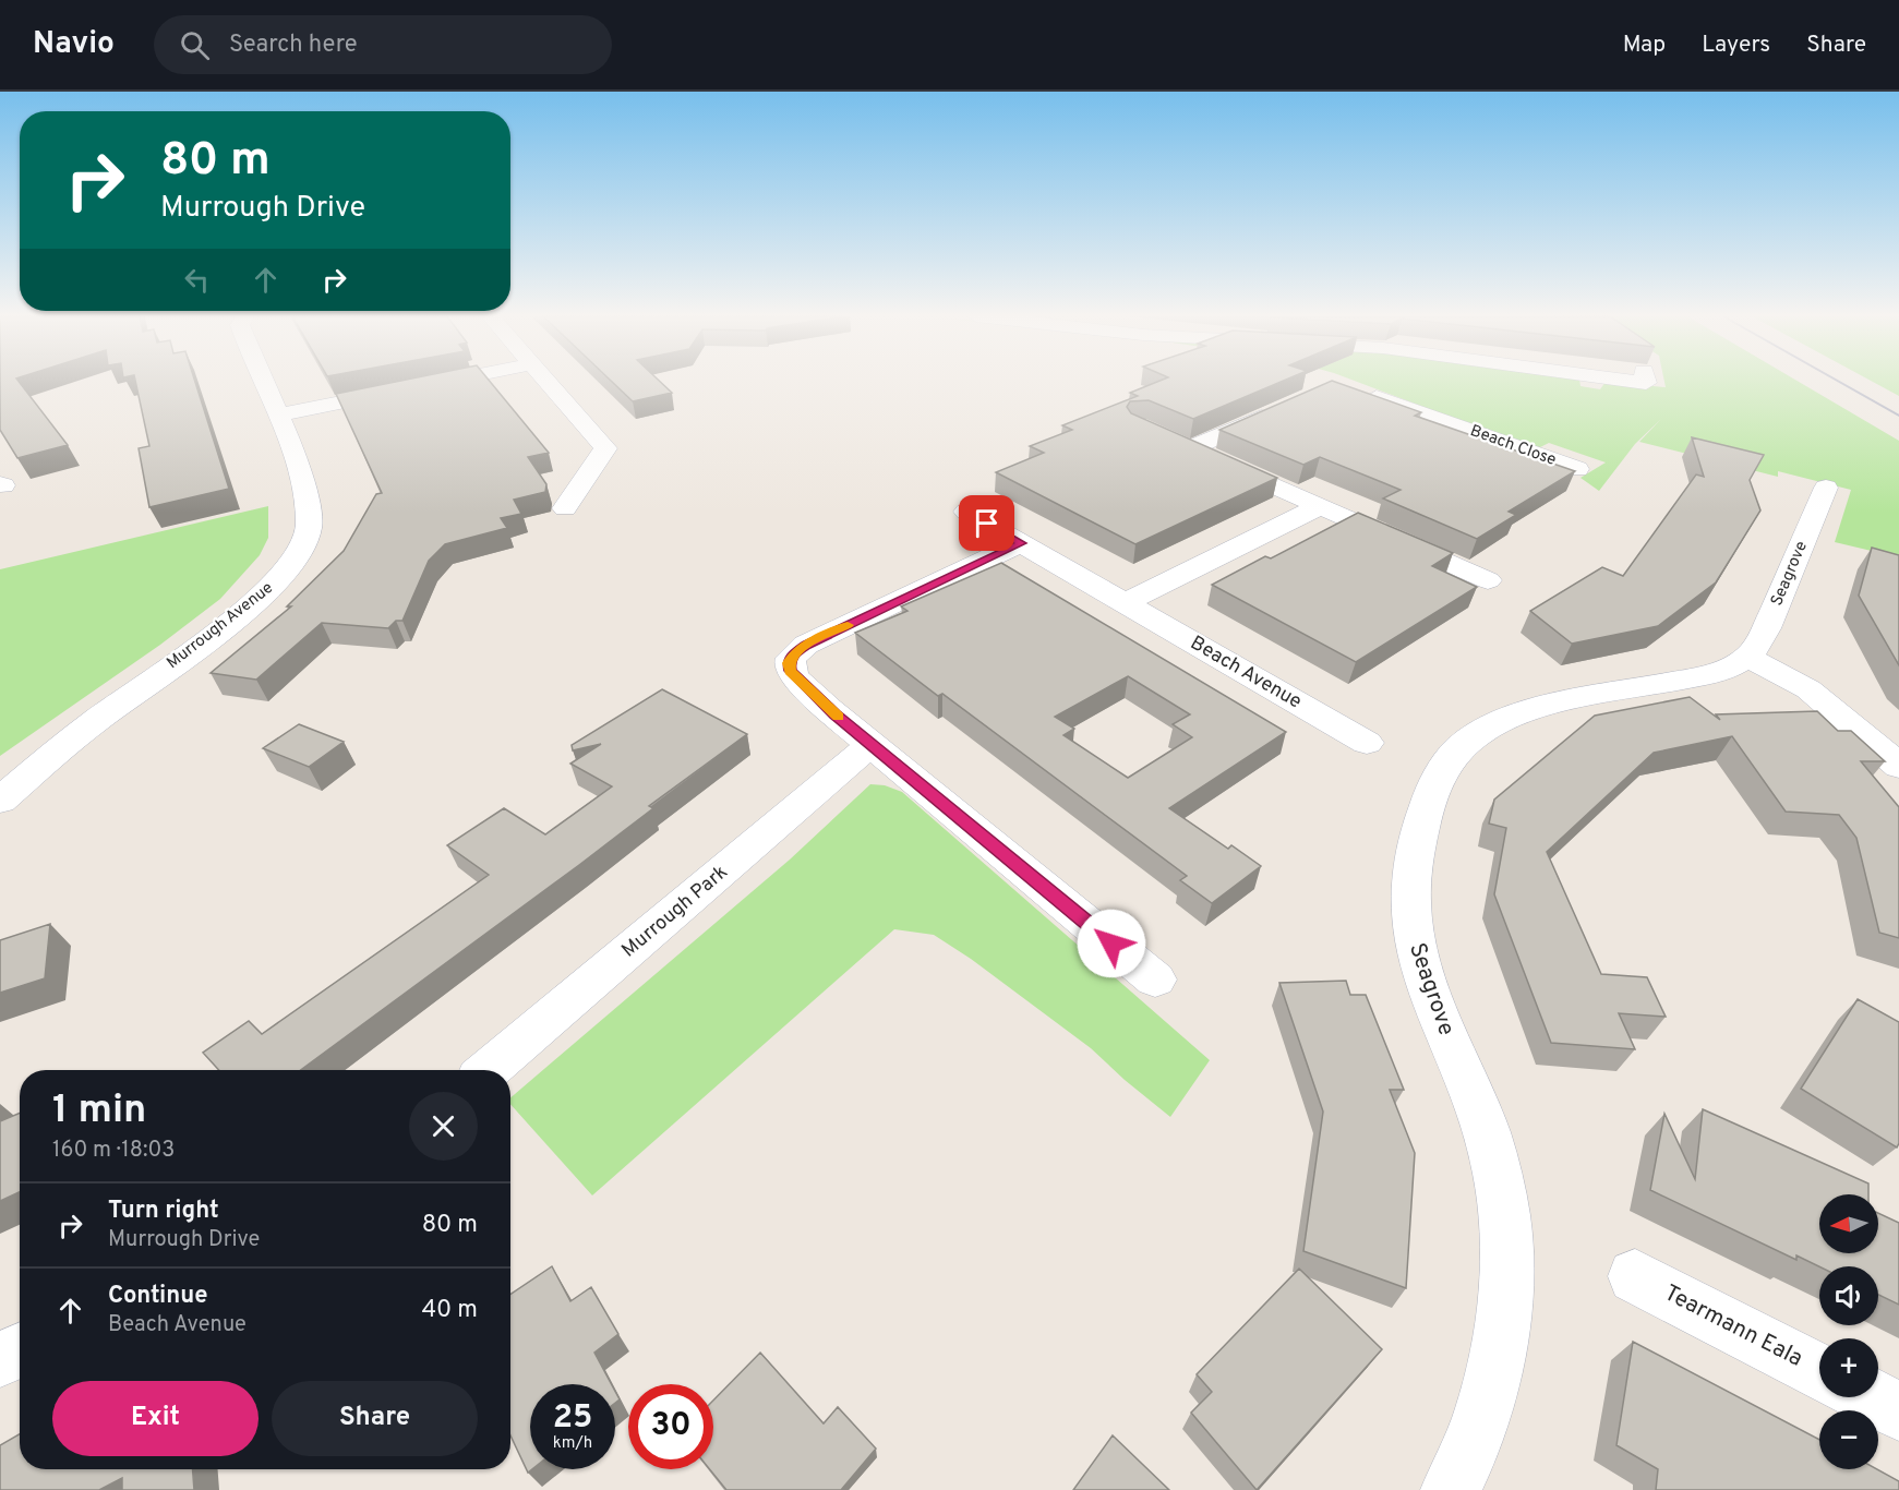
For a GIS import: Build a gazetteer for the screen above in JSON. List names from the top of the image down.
{
  "streets": {
    "street": [
      "Beach Close",
      "Seagrove",
      "Murrough Avenue",
      "Beach Avenue",
      "Murrough Park",
      "Tearmann Eala"
    ]
  },
  "north": "left",
  "page": {
    "header": "Navio",
    "search": "Search here",
    "nav": ["Map", "Layers", "Share"],
    "turn": ["80 m", "Murrough Drive"],
    "heading": ["1 min", "160 m · 18:03"],
    "list": [
      {
        "name": "Turn right",
        "note": "Murrough Drive",
        "value": "80 m"
      },
      {
        "name": "Continue",
        "note": "Beach Avenue",
        "value": "40 m"
      }
    ],
    "map_buttons": ["+", "−"],
    "buttons": ["Exit", "Share"],
    "speed": "25 km/h",
    "limit": "30"
  }
}
